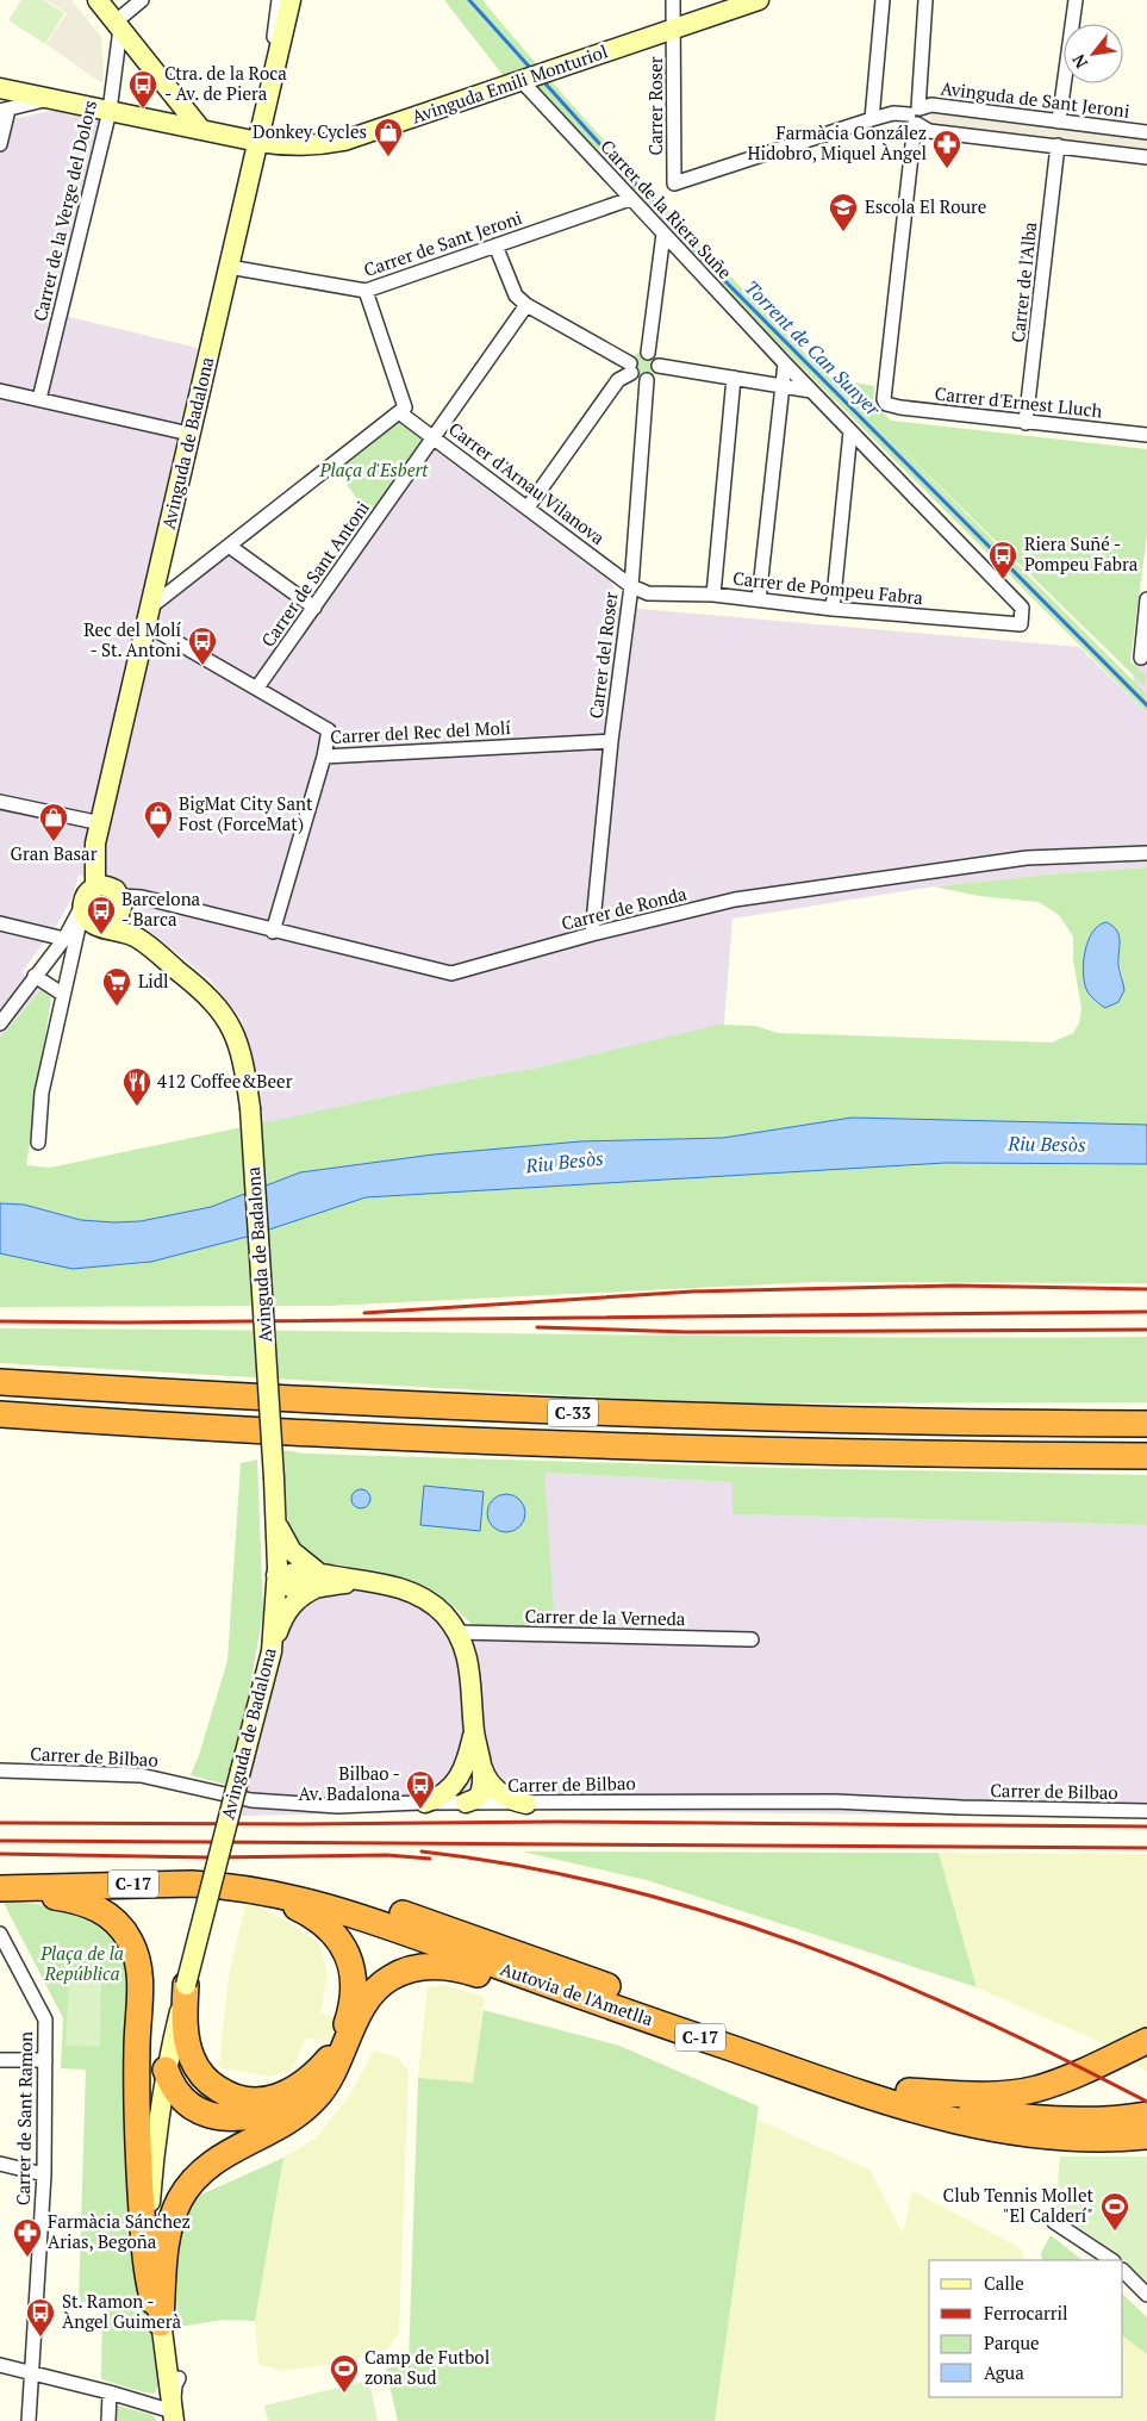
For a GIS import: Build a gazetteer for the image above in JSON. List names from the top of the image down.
{
  "streets": {
    "highway": ["C-33", "C-17", "Autovia de l'Ametlla"],
    "street": [
      "Avinguda Emili Monturiol",
      "Avinguda de Sant Jeroni",
      "Carrer Roser",
      "Carrer de la Riera Suñe",
      "Carrer de la Verge del Dolors",
      "Carrer de Sant Jeroni",
      "Carrer de l'Alba",
      "Carrer d'Ernest Lluch",
      "Avinguda de Badalona",
      "Carrer d'Arnau Vilanova",
      "Carrer de Sant Antoni",
      "Carrer de Pompeu Fabra",
      "Carrer del Roser",
      "Carrer del Rec del Molí",
      "Carrer de Ronda",
      "Carrer de la Verneda",
      "Carrer de Bilbao",
      "Carrer de Sant Ramon"
    ]
  },
  "crossings": [
    ["Avinguda Emili Monturiol", "Carrer Roser"],
    ["Avinguda Emili Monturiol", "Carrer de la Riera Suñe"],
    ["Avinguda Emili Monturiol", "Carrer de la Verge del Dolors"],
    ["Avinguda Emili Monturiol", "Avinguda de Badalona"],
    ["Avinguda de Sant Jeroni", "Carrer d'Ernest Lluch"],
    ["Carrer de la Riera Suñe", "Carrer de Sant Jeroni"],
    ["Carrer de la Riera Suñe", "Carrer de Pompeu Fabra"],
    ["Carrer de Sant Jeroni", "Avinguda de Badalona"],
    ["Carrer de l'Alba", "Carrer d'Ernest Lluch"],
    ["Avinguda de Badalona", "Carrer del Rec del Molí"],
    ["Avinguda de Badalona", "Carrer de Ronda"],
    ["Carrer d'Arnau Vilanova", "Carrer de Sant Antoni"],
    ["Carrer d'Arnau Vilanova", "Carrer de Pompeu Fabra"],
    ["Carrer d'Arnau Vilanova", "Carrer del Roser"],
    ["Carrer de Sant Antoni", "Carrer del Rec del Molí"],
    ["Carrer de Pompeu Fabra", "Carrer del Roser"],
    ["Carrer del Roser", "Carrer del Rec del Molí"],
    ["Carrer del Roser", "Carrer de Ronda"],
    ["C-17", "Autovia de l'Ametlla"]
  ],
  "water": ["Torrent de Can Sunyer", "Riu Besòs"],
  "parks": ["Plaça d'Esbert", "Plaça de la República"],
  "places": {
    "bus stop": [
      "Ctra. de la Roca - Av. de Piera",
      "Riera Suñé - Pompeu Fabra",
      "Rec del Molí - St. Antoni",
      "Barcelona - Barca",
      "Bilbao - Av. Badalona",
      "St. Ramon - Àngel Guimerà"
    ],
    "shop": ["Donkey Cycles", "BigMat City Sant Fost (ForceMat)", "Gran Basar"],
    "pharmacy": ["Farmàcia González Hidobro, Miquel Àngel", "Farmàcia Sánchez Arias, Begoña"],
    "school or university": ["Escola El Roure"],
    "supermarket": ["Lidl"],
    "restaurant": ["412 Coffee&Beer"],
    "sports": ["Club Tennis Mollet \"El Calderí\"", "Camp de Futbol zona Sud"]
  },
  "legend": [
    "Calle",
    "Ferrocarril",
    "Parque",
    "Agua"
  ],
  "north": "bottom left"
}
